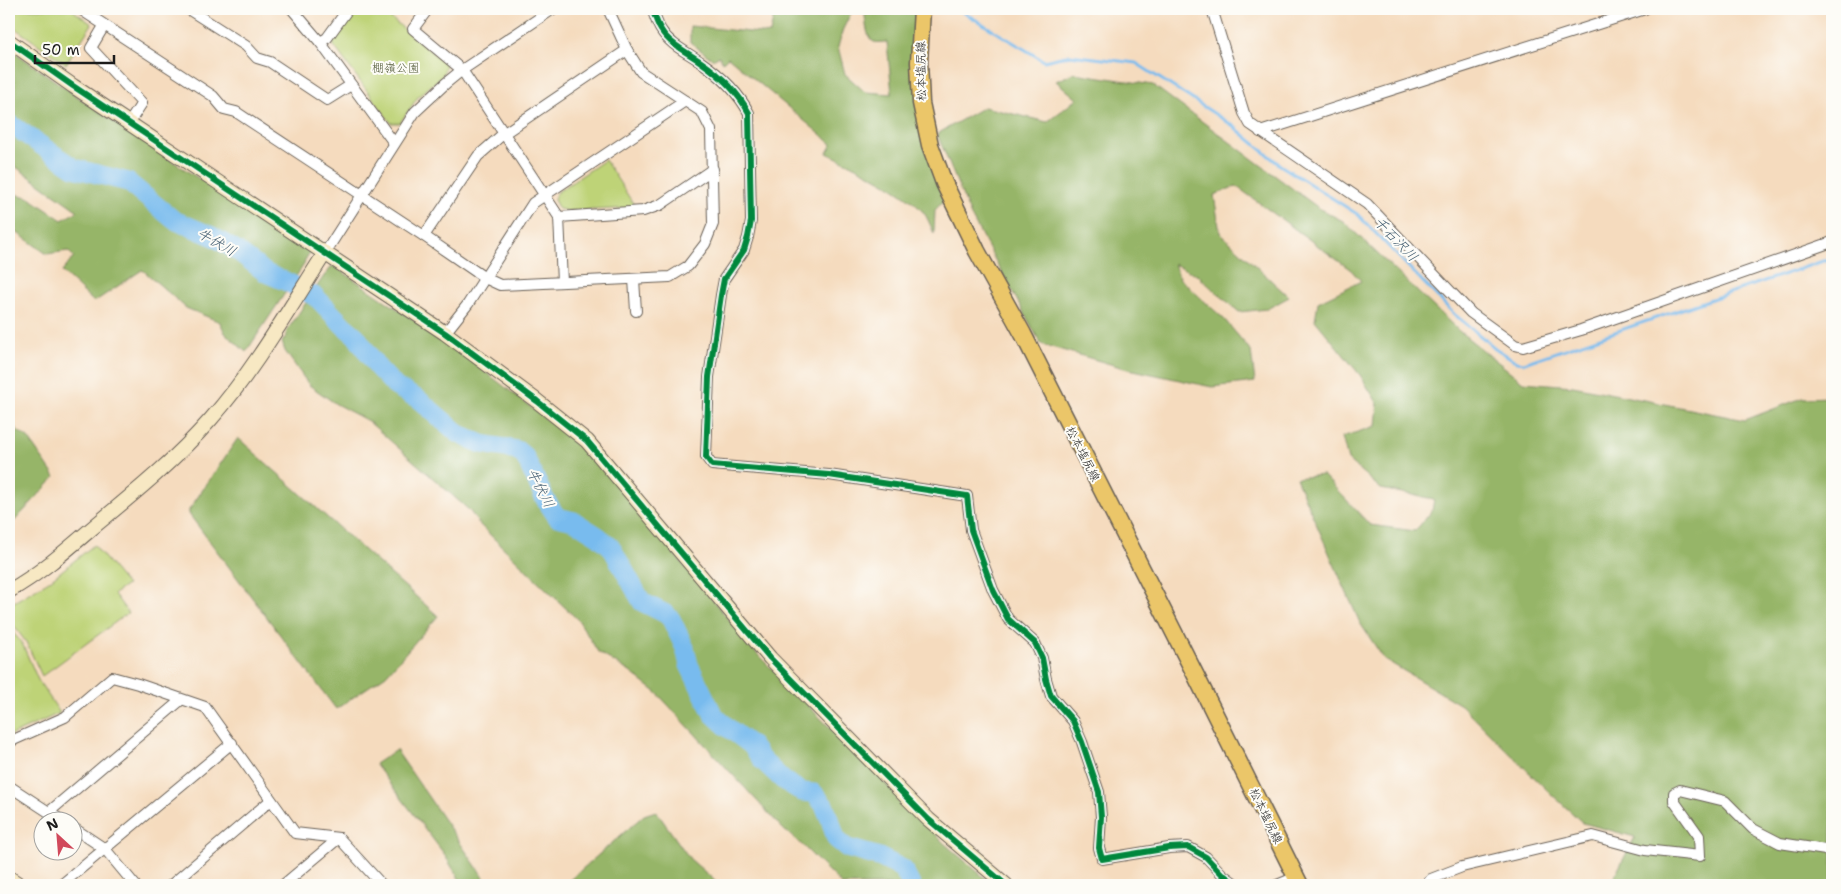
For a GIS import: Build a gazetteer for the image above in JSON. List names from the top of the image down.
{
  "streets": {
    "main road": ["松本塩尻線"]
  },
  "water": ["千石沢川", "牛伏川"],
  "parks": ["棚嶺公園"],
  "scale_bar": "50 m",
  "north": "top left"
}
